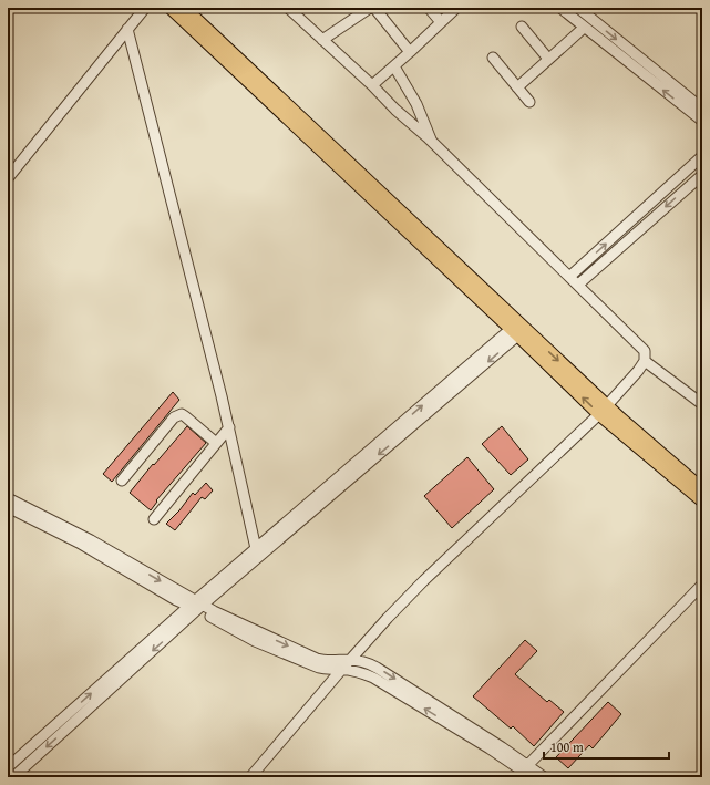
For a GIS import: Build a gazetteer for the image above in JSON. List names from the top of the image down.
{
  "scale_bar": "100 m"
}
